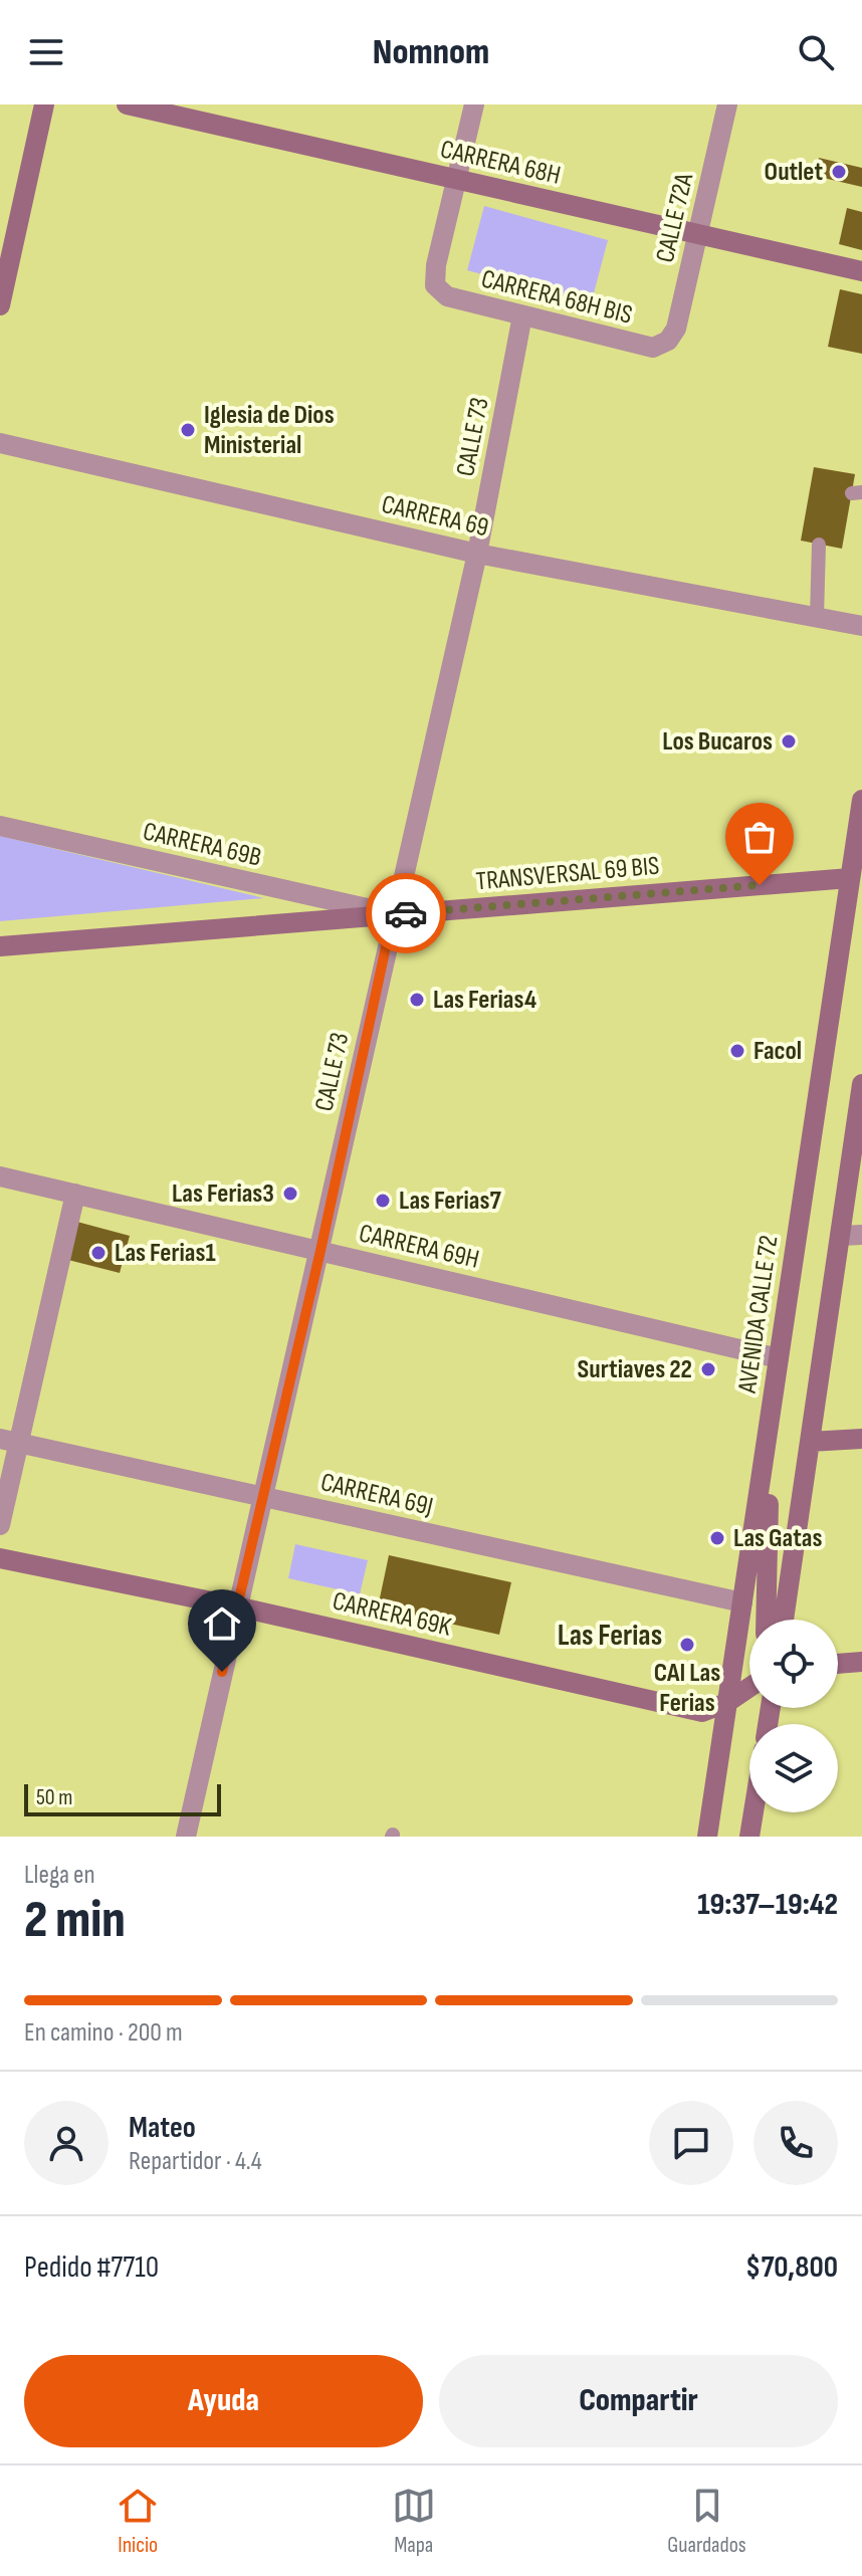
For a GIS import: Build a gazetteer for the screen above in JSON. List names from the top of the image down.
{
  "streets": {
    "street": [
      "CARRERA 68H",
      "CALLE 72A",
      "CARRERA 68H BIS",
      "CALLE 73",
      "CARRERA 69",
      "CARRERA 69B",
      "TRANSVERSAL 69 BIS",
      "CARRERA 69H",
      "AVENIDA CALLE 72",
      "CARRERA 69J",
      "CARRERA 69K"
    ]
  },
  "crossings": [
    ["CARRERA 68H", "CALLE 72A"],
    ["CARRERA 68H", "CARRERA 68H BIS"],
    ["CALLE 72A", "CARRERA 68H BIS"],
    ["CARRERA 68H BIS", "CALLE 73"],
    ["CALLE 73", "CARRERA 69"],
    ["CALLE 73", "CARRERA 69B"],
    ["CALLE 73", "TRANSVERSAL 69 BIS"],
    ["CALLE 73", "CARRERA 69H"],
    ["CALLE 73", "CARRERA 69J"],
    ["CALLE 73", "CARRERA 69K"],
    ["CARRERA 69B", "TRANSVERSAL 69 BIS"],
    ["TRANSVERSAL 69 BIS", "AVENIDA CALLE 72"],
    ["CARRERA 69H", "AVENIDA CALLE 72"],
    ["AVENIDA CALLE 72", "CARRERA 69J"],
    ["AVENIDA CALLE 72", "CARRERA 69K"]
  ],
  "districts": ["Las Ferias"],
  "places": [
    "Outlet",
    "Iglesia de Dios Ministerial",
    "Los Bucaros",
    "Las Ferias4",
    "Facol",
    "Las Ferias3",
    "Las Ferias7",
    "Las Ferias1",
    "Surtiaves 22",
    "Las Gatas",
    "CAI Las Ferias"
  ],
  "scale_bar": "50 m",
  "page": {
    "header": "Nomnom",
    "scale": "50 m",
    "heading": ["2 min", "Llega en", "19:37–19:42"],
    "panel": [
      "Mateo",
      "Repartidor · 4.4",
      "Pedido #7710",
      "$70,800"
    ],
    "bar": "En camino · 200 m",
    "buttons": ["Ayuda", "Compartir"],
    "tabs": ["Inicio", "Mapa", "Guardados"]
  }
}
